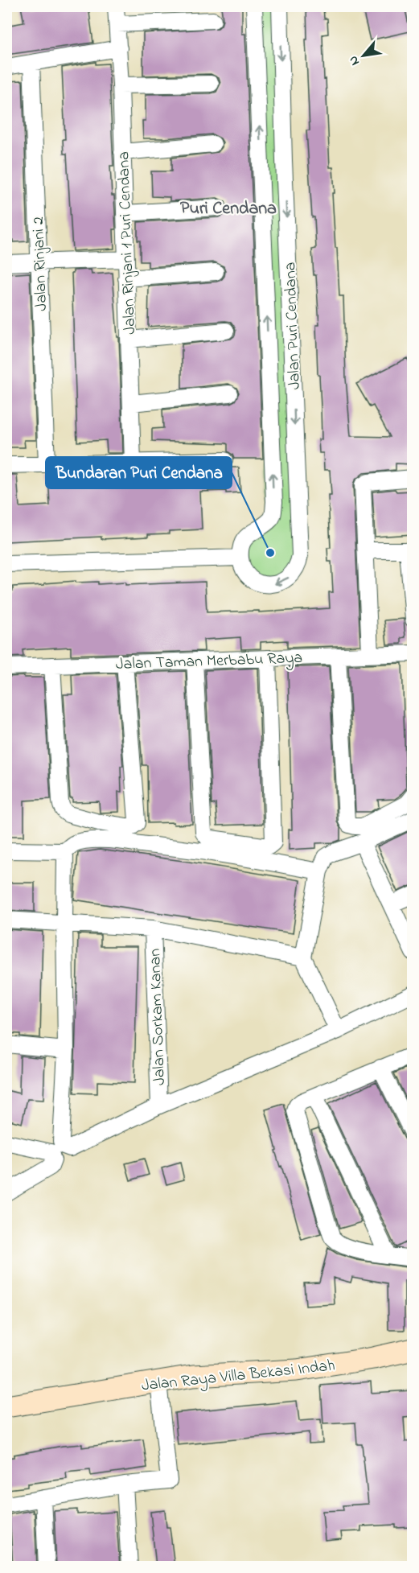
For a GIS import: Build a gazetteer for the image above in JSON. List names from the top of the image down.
{
  "streets": {
    "main road": ["Jalan Raya Villa Bekasi Indah"],
    "street": [
      "Jalan Rinjani 1 Puri Cendana",
      "Jalan Rinjani 2",
      "Jalan Puri Cendana",
      "Jalan Taman Merbabu Raya",
      "Jalan Sorkam Kanan"
    ]
  },
  "districts": ["Puri Cendana"],
  "places": ["Bundaran Puri Cendana"],
  "north": "bottom left"
}
